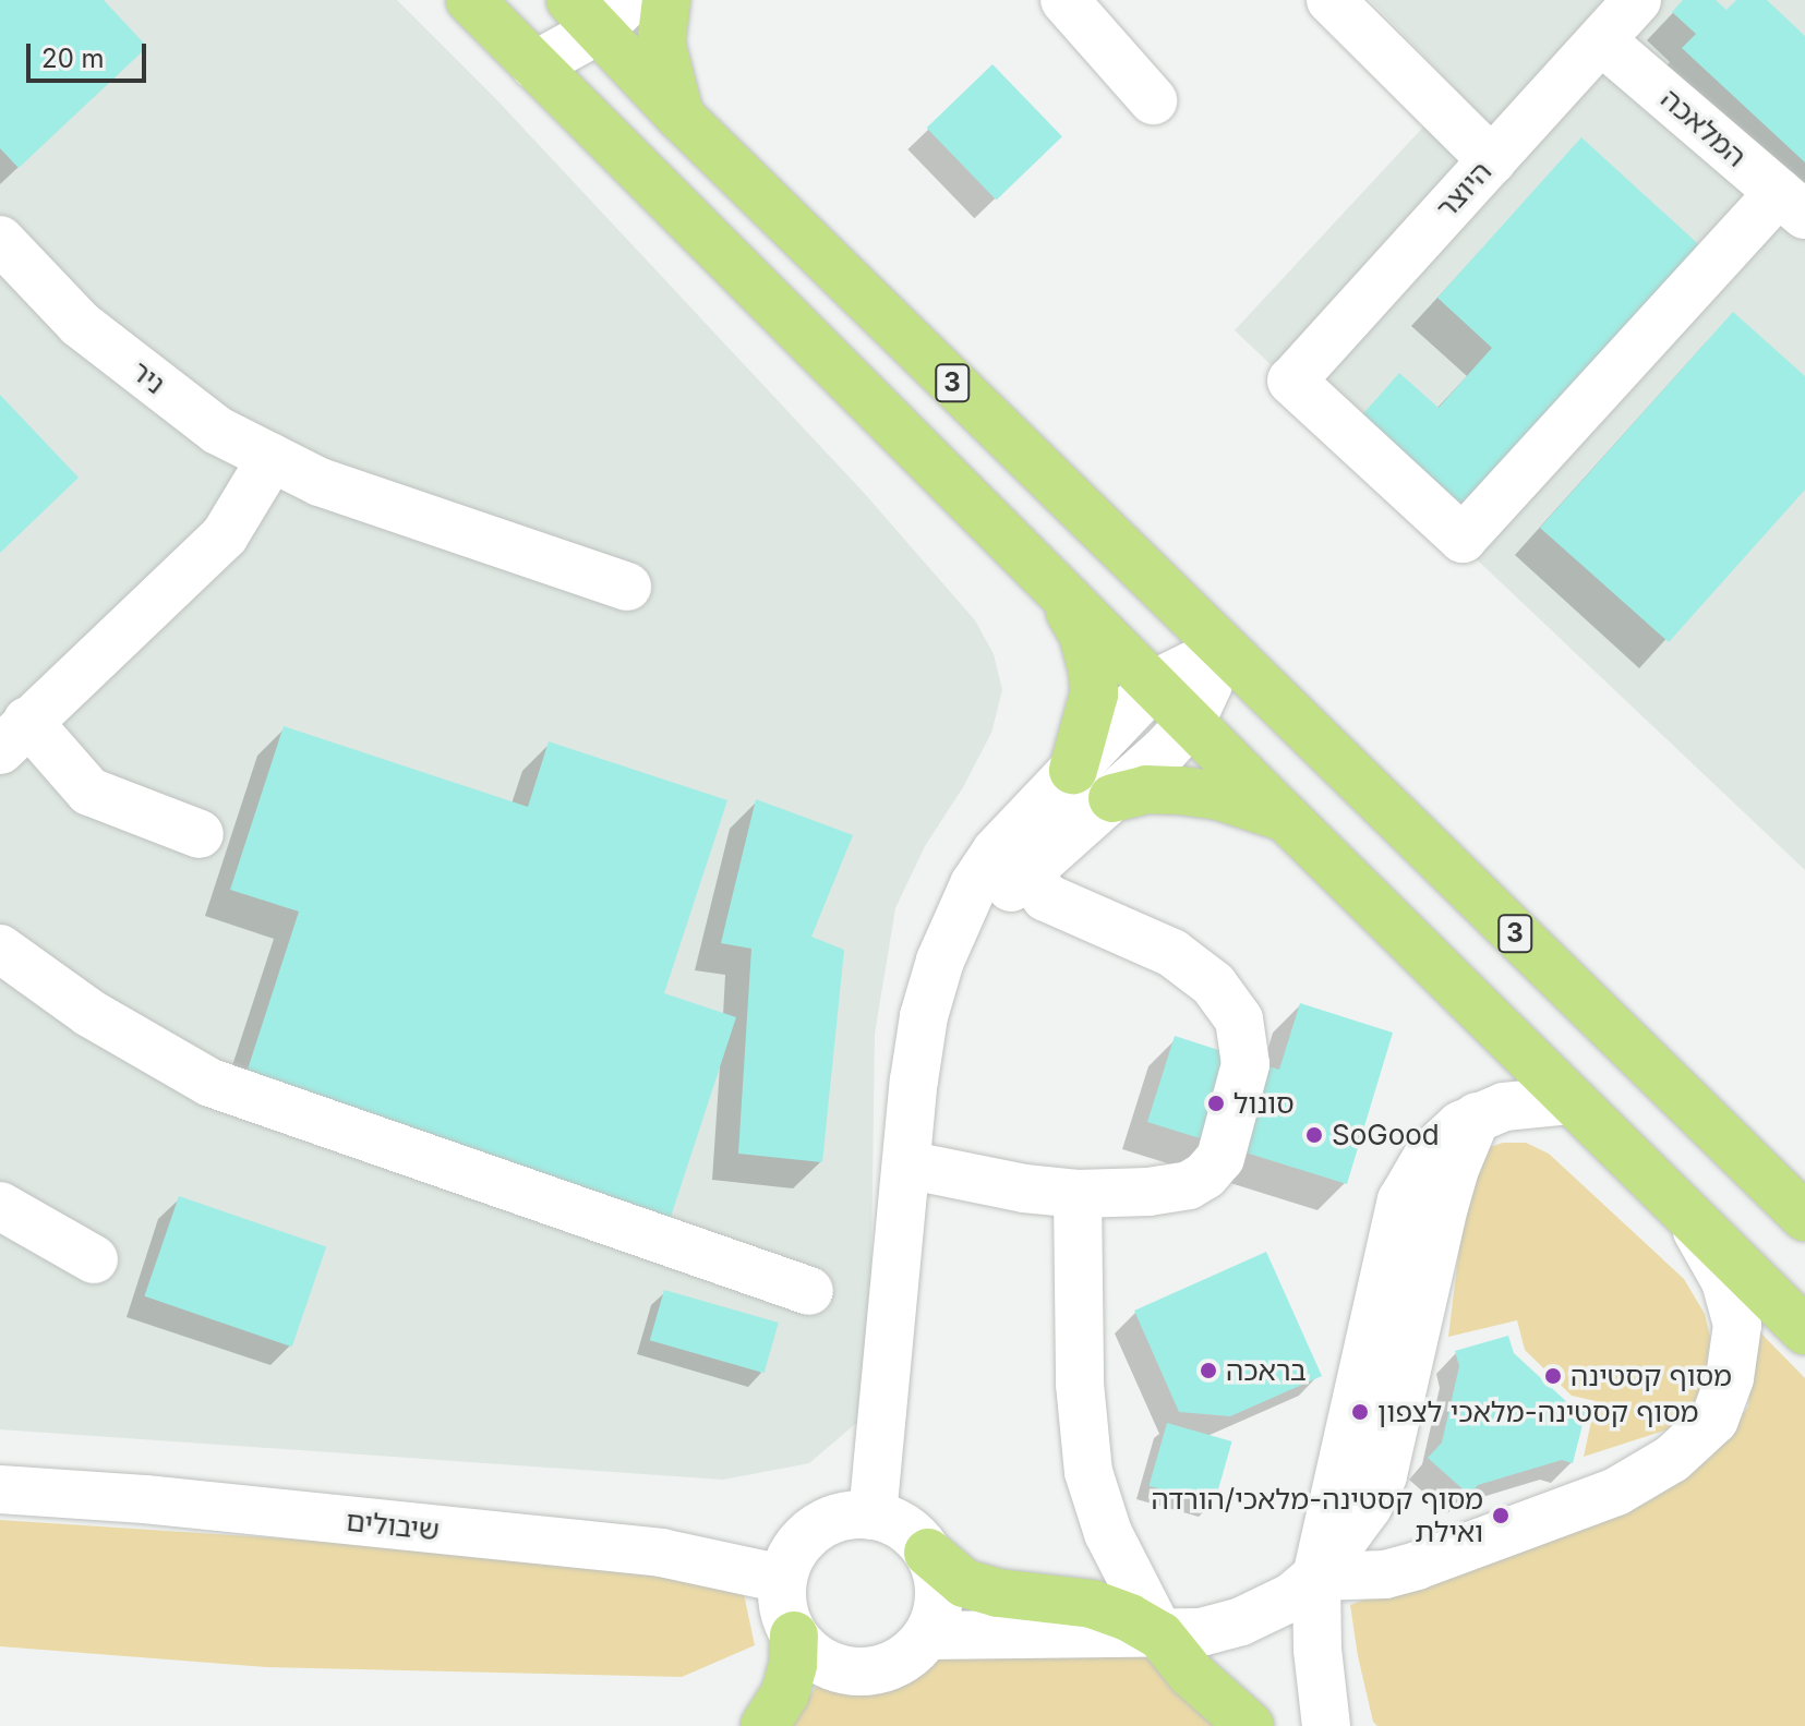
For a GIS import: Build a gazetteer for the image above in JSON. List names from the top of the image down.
{
  "streets": {
    "highway": ["3"],
    "street": [
      "המלאכה",
      "היוצר",
      "ניר",
      "שיבולים"
    ]
  },
  "crossings": [
    ["המלאכה", "היוצר"]
  ],
  "places": [
    "סונול",
    "SoGood",
    "בראכה",
    "מסוף קסטינה",
    "מסוף קסטינה-מלאכי לצפון",
    "מסוף קסטינה-מלאכי/הורדה ואילת"
  ],
  "scale_bar": "20 m"
}
